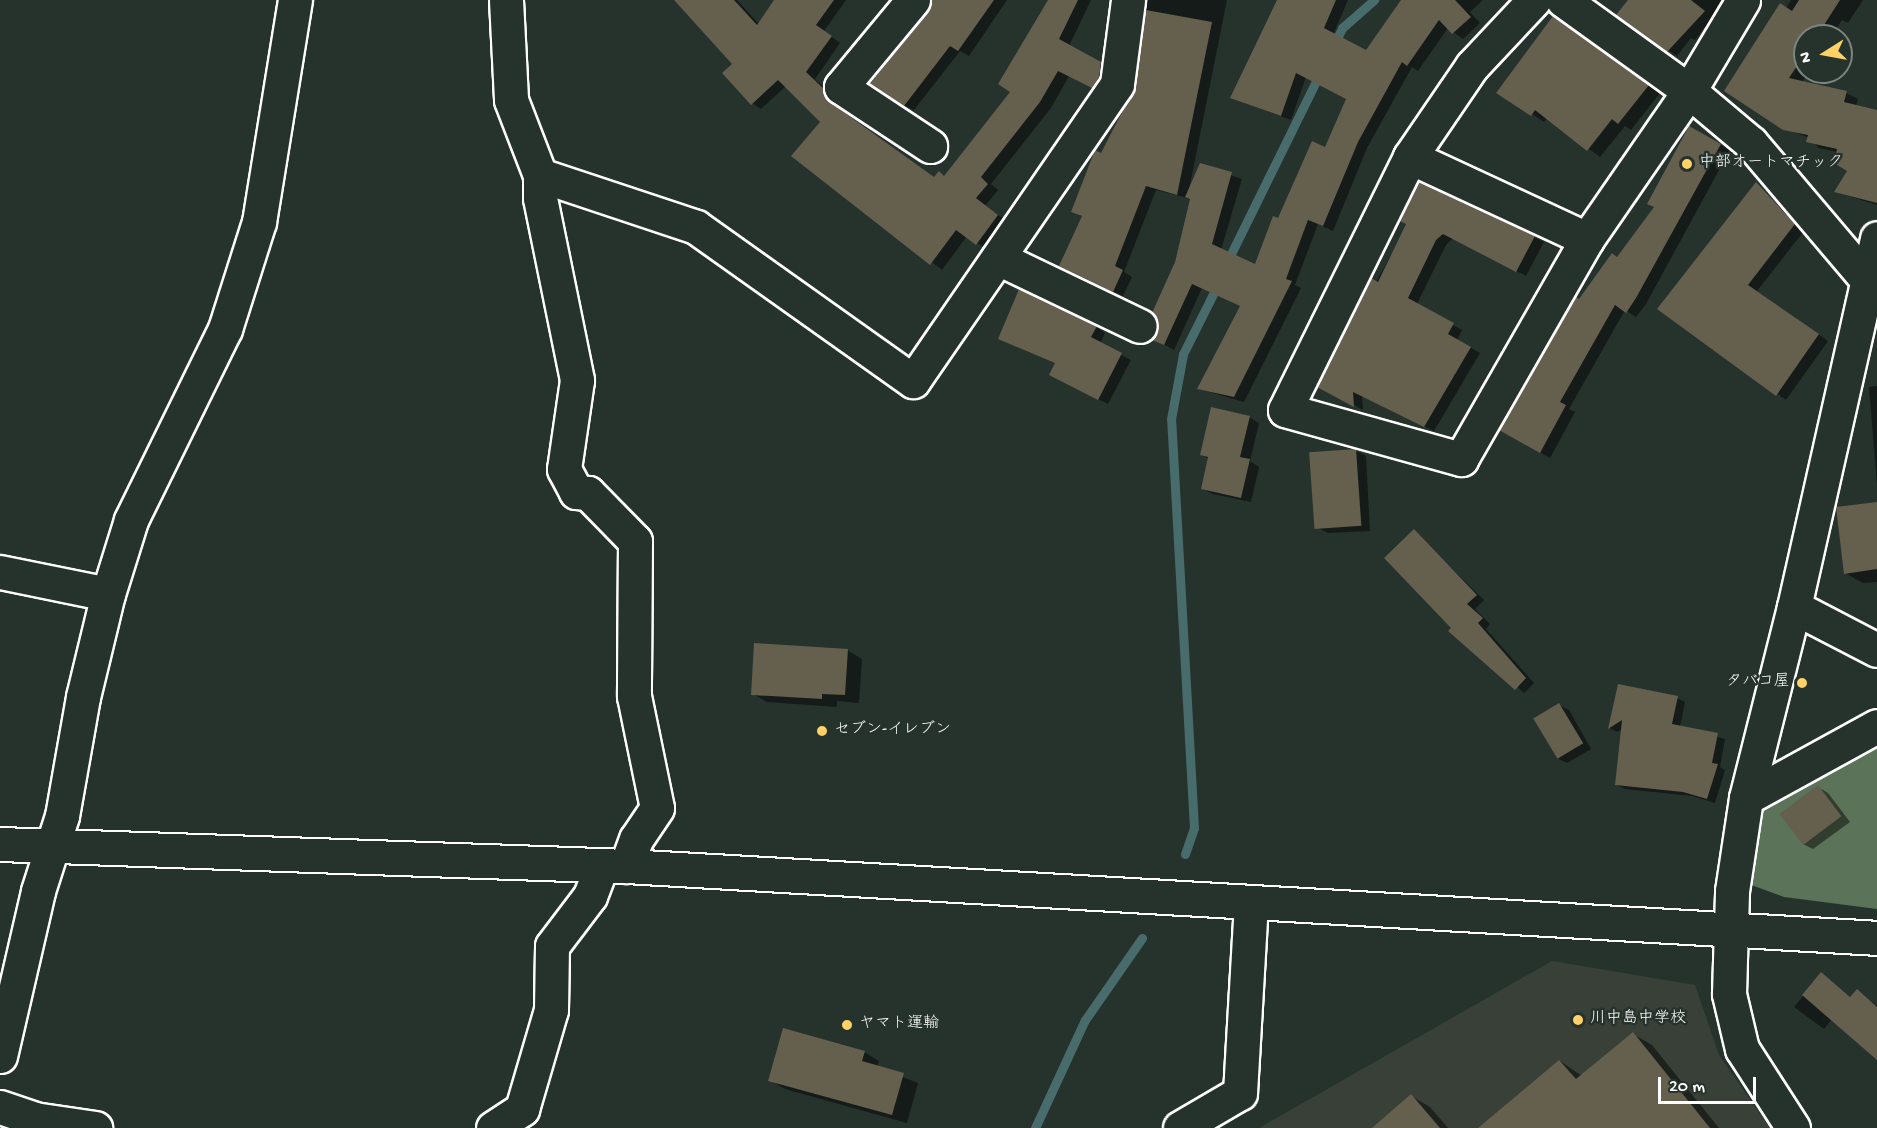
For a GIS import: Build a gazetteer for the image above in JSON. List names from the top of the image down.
{
  "places": [
    "中部オートマチック",
    "タバコ屋",
    "セブン-イレブン",
    "川中島中学校",
    "ヤマト運輸"
  ],
  "scale_bar": "20 m",
  "north": "left"
}
